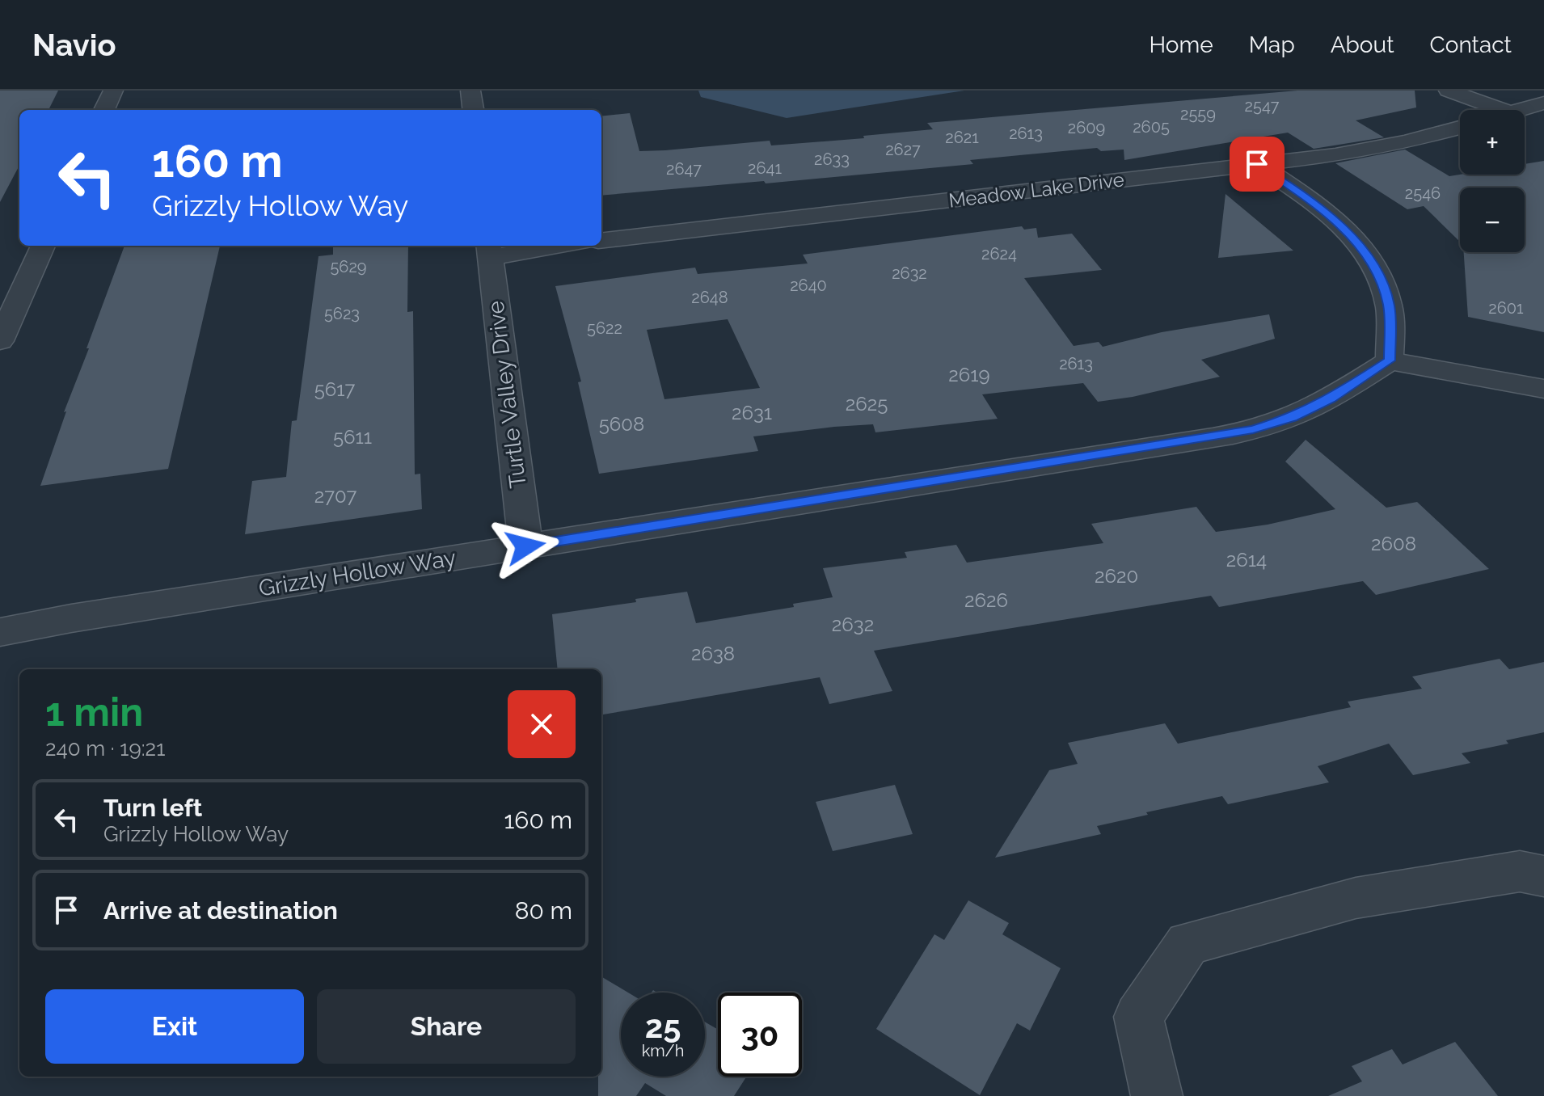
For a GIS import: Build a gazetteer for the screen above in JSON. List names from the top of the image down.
{
  "streets": {
    "street": ["Meadow Lake Drive", "Turtle Valley Drive", "Grizzly Hollow Way"]
  },
  "crossings": [
    ["Turtle Valley Drive", "Grizzly Hollow Way"]
  ],
  "house_numbers": [
    "2547",
    "2559",
    "2605",
    "2609",
    "2613",
    "2621",
    "2627",
    "2633",
    "2641",
    "2647",
    "2546",
    "2624",
    "5629",
    "2632",
    "2640",
    "2648",
    "2601",
    "5623",
    "5622",
    "2613",
    "2619",
    "5617",
    "2625",
    "2631",
    "5608",
    "5611",
    "2707",
    "2608",
    "2614",
    "2620",
    "2626",
    "2632",
    "2638"
  ],
  "page": {
    "header": "Navio",
    "nav": [
      "Home",
      "Map",
      "About",
      "Contact"
    ],
    "map_buttons": ["+", "−"],
    "turn": ["160 m", "Grizzly Hollow Way"],
    "heading": ["1 min", "240 m · 19:21"],
    "list": [
      {
        "name": "Turn left",
        "note": "Grizzly Hollow Way",
        "value": "160 m"
      },
      {
        "name": "Arrive at destination",
        "value": "80 m"
      }
    ],
    "buttons": ["Exit", "Share"],
    "speed": "25 km/h",
    "limit": "30"
  }
}
